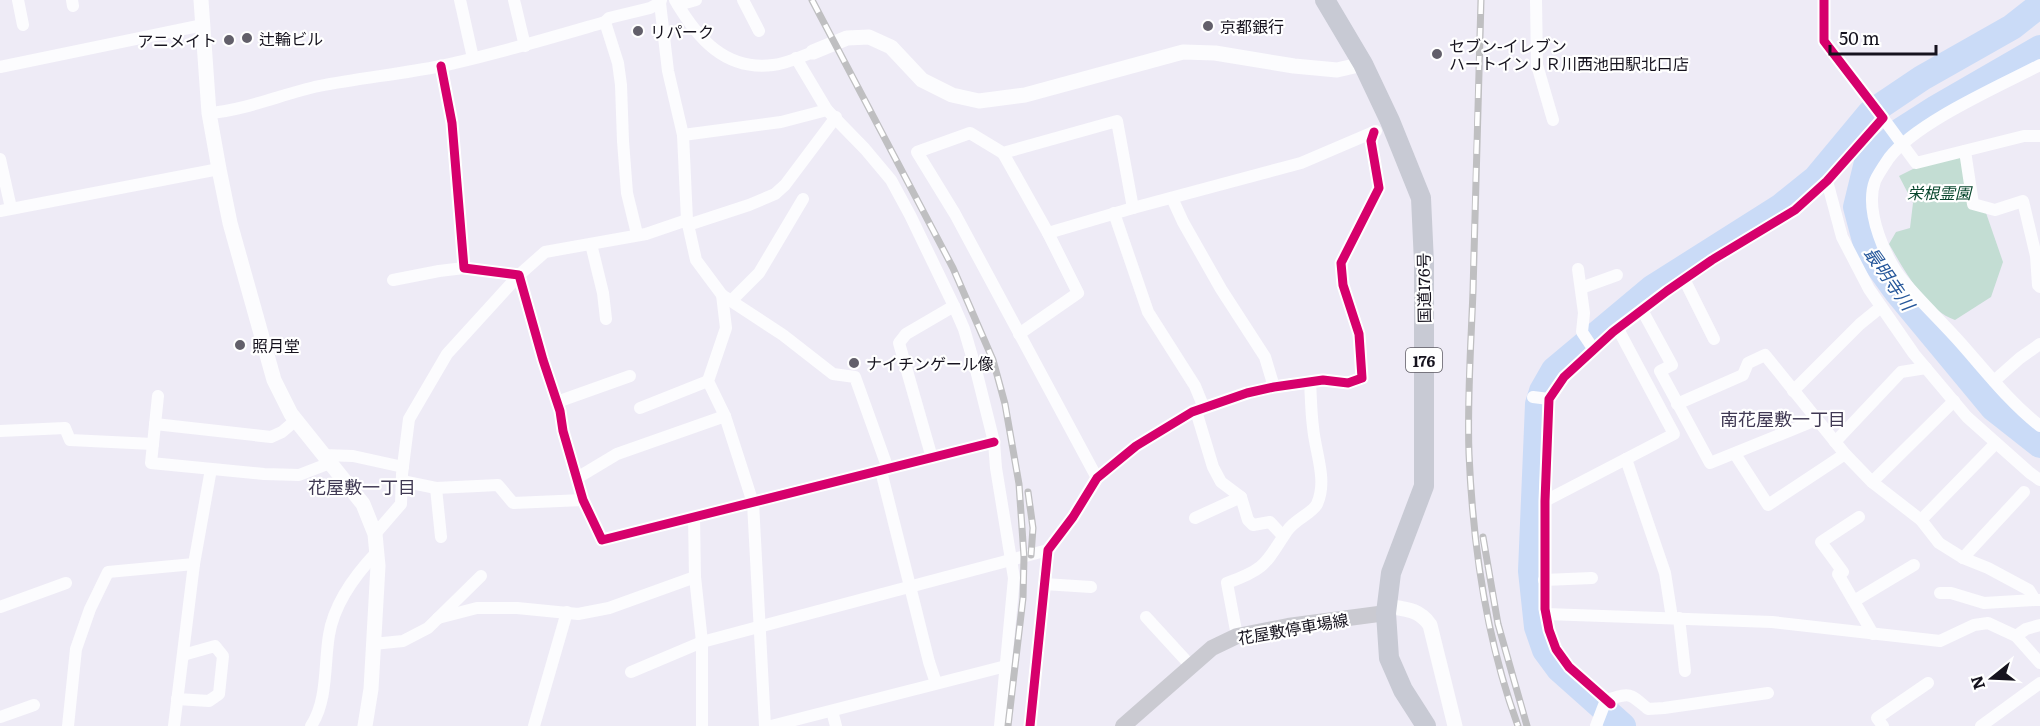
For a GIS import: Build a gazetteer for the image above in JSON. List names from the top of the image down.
{
  "streets": {
    "highway": ["国道176号", "176"],
    "main road": ["花屋敷停車場線"]
  },
  "crossings": [
    ["国道176号", "花屋敷停車場線"]
  ],
  "districts": ["南花屋敷一丁目", "花屋敷一丁目"],
  "water": ["最明寺川"],
  "parks": ["栄根霊園"],
  "places": [
    "京都銀行",
    "リパーク",
    "辻輪ビル",
    "アニメイト",
    "セブン-イレブン ハートインＪＲ川西池田駅北口店",
    "照月堂",
    "ナイチンゲール像"
  ],
  "scale_bar": "50 m",
  "north": "left"
}
